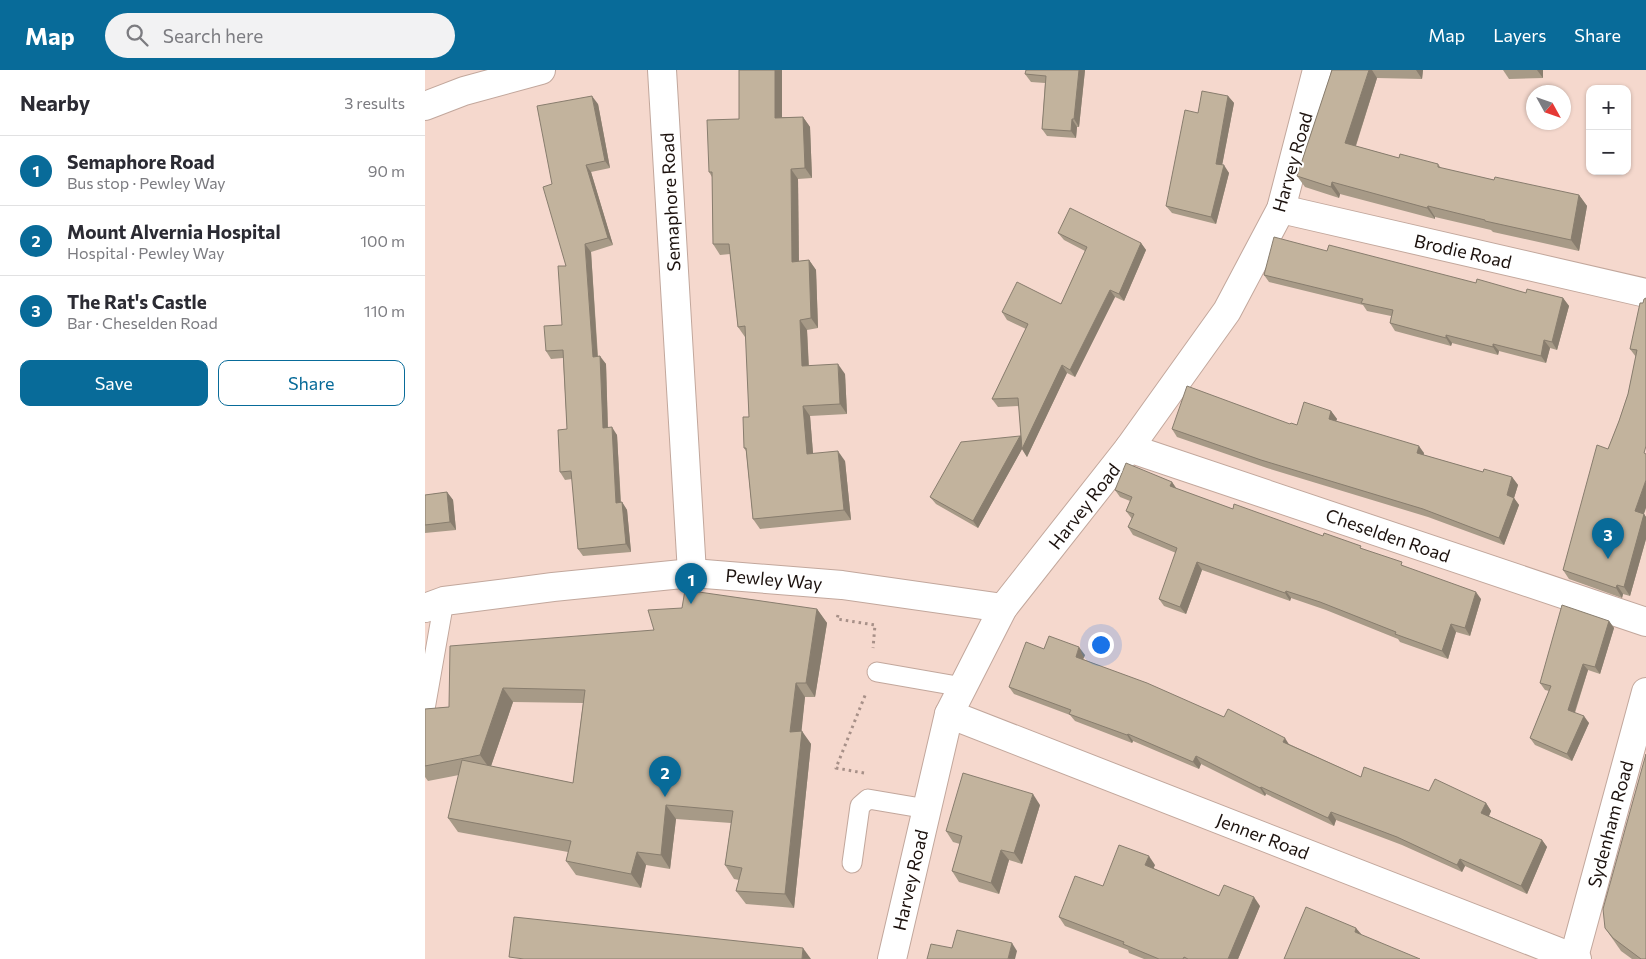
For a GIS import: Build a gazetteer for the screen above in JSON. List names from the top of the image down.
{
  "streets": {
    "street": [
      "Harvey Road",
      "Semaphore Road",
      "Brodie Road",
      "Cheselden Road",
      "Pewley Way",
      "Sydenham Road",
      "Jenner Road"
    ]
  },
  "crossings": [
    ["Harvey Road", "Brodie Road"],
    ["Harvey Road", "Cheselden Road"],
    ["Harvey Road", "Pewley Way"],
    ["Harvey Road", "Jenner Road"],
    ["Semaphore Road", "Pewley Way"],
    ["Sydenham Road", "Jenner Road"]
  ],
  "north": "bottom right",
  "page": {
    "header": "Map",
    "search": "Search here",
    "nav": ["Map", "Layers", "Share"],
    "heading": ["Nearby", "3 results"],
    "map_buttons": ["+", "−"],
    "list": [
      {
        "mark": "1",
        "name": "Semaphore Road",
        "note": "Bus stop · Pewley Way",
        "value": "90 m"
      },
      {
        "mark": "2",
        "name": "Mount Alvernia Hospital",
        "note": "Hospital · Pewley Way",
        "value": "100 m"
      },
      {
        "mark": "3",
        "name": "The Rat's Castle",
        "note": "Bar · Cheselden Road",
        "value": "110 m"
      }
    ],
    "buttons": ["Save", "Share"],
    "pins": ["3", "1", "2"]
  }
}
